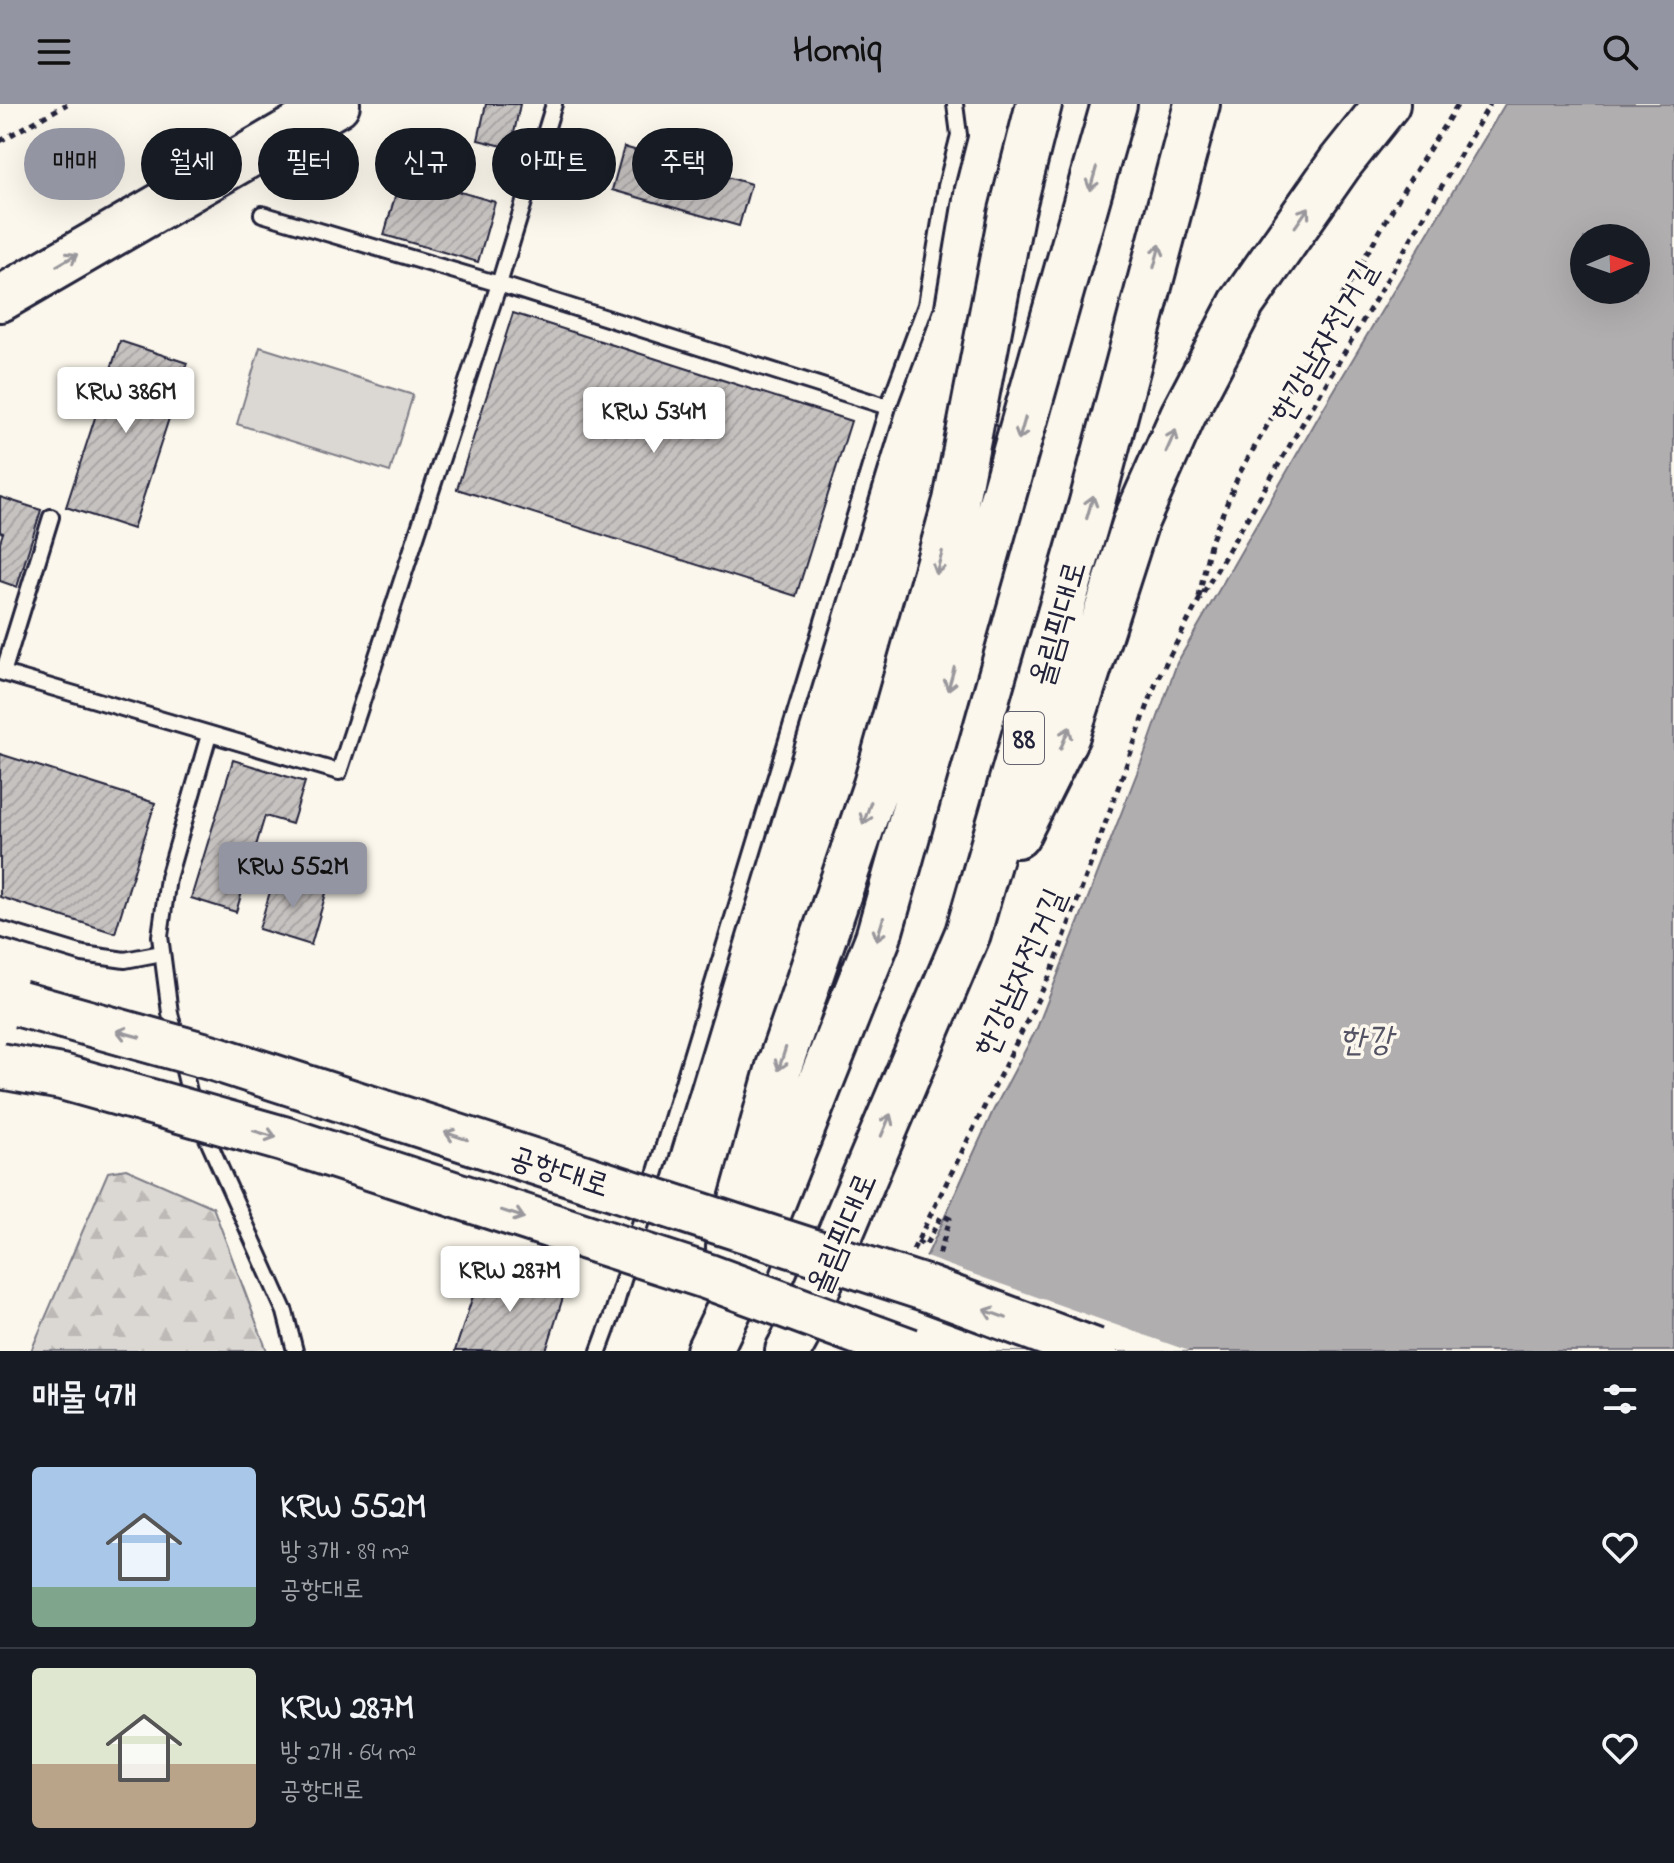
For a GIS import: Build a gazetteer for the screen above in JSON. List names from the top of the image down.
{
  "streets": {
    "main road": ["올림픽대로", "88", "공항대로"],
    "path": ["한강남자전거길"]
  },
  "crossings": [
    ["한강남자전거길", "공항대로"]
  ],
  "water": ["한강"],
  "north": "right",
  "page": {
    "header": "Homiq",
    "chip": [
      "매매",
      "월세",
      "필터",
      "신규",
      "아파트",
      "주택"
    ],
    "price": [
      "KRW 386M",
      "KRW 534M",
      "KRW 552M",
      "KRW 287M"
    ],
    "heading": "매물 4개",
    "list": [
      {
        "name": "KRW 552M",
        "note": "방 3개 · 89 m² · 공항대로"
      },
      {
        "name": "KRW 287M",
        "note": "방 2개 · 64 m² · 공항대로"
      }
    ]
  }
}
